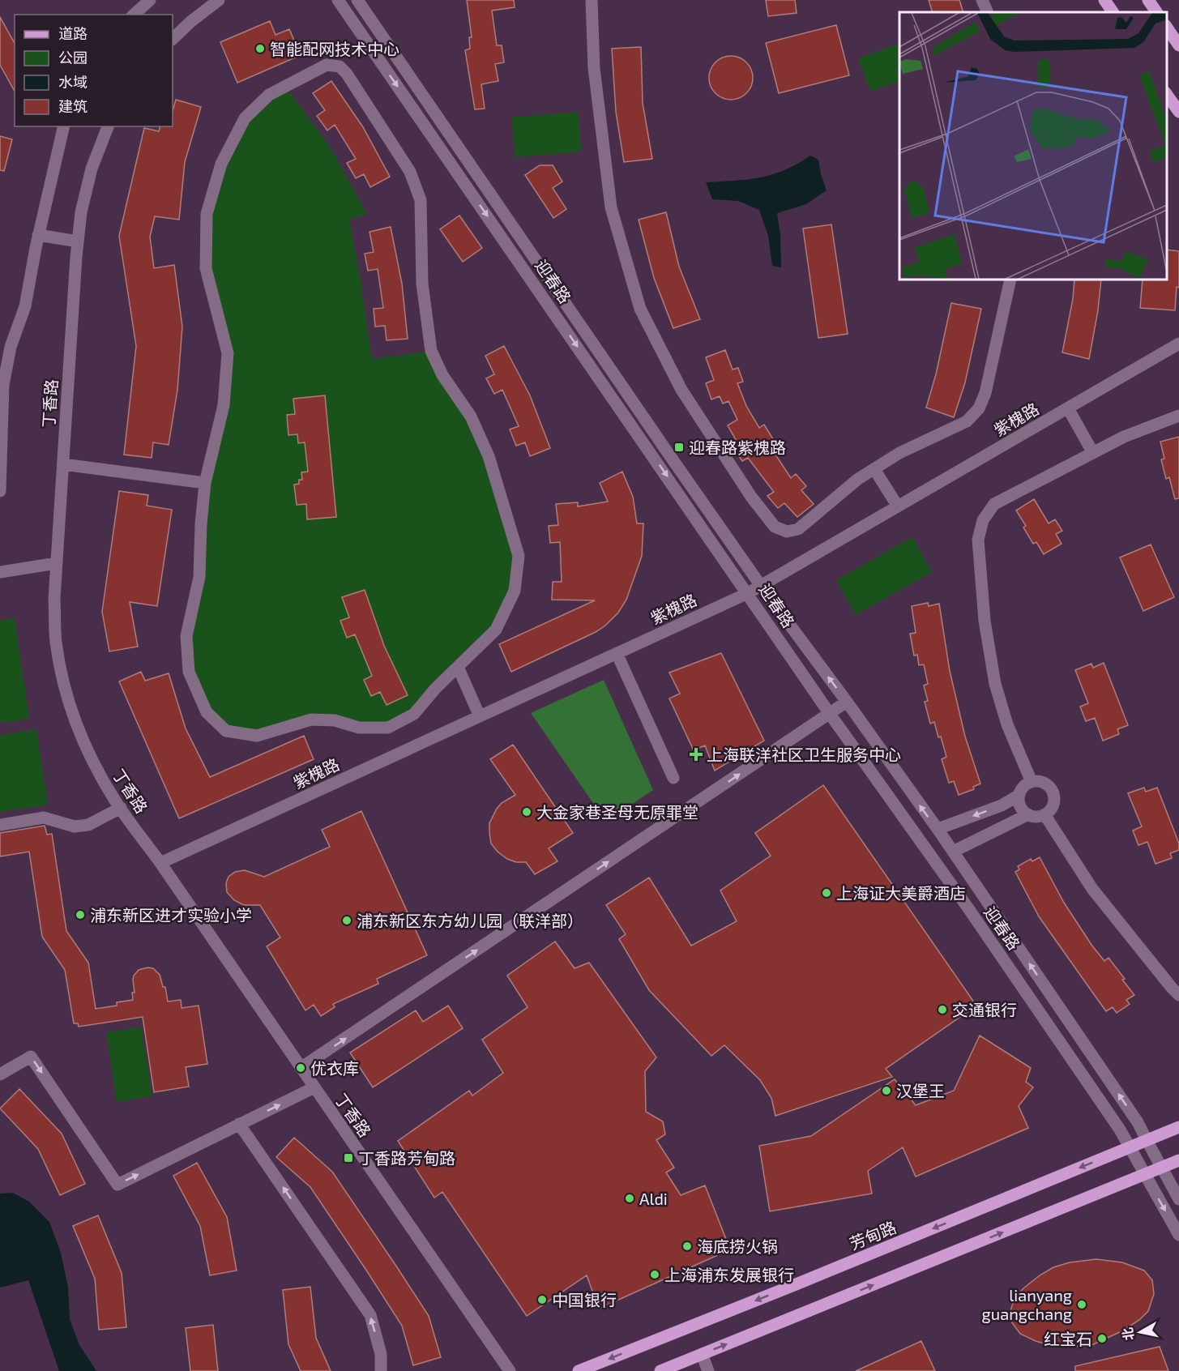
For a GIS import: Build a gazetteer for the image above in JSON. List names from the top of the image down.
{
  "streets": {
    "main road": ["芳甸路"],
    "street": ["迎春路", "丁香路", "紫槐路"]
  },
  "crossings": [
    ["迎春路", "紫槐路"],
    ["迎春路", "芳甸路"],
    ["丁香路", "紫槐路"]
  ],
  "places": {
    "other": [
      "智能配网技术中心",
      "大金家巷圣母无原罪堂",
      "上海证大美爵酒店",
      "浦东新区进才实验小学",
      "浦东新区东方幼儿园（联洋部）",
      "交通银行",
      "优衣库",
      "汉堡王",
      "Aldi",
      "海底捞火锅",
      "上海浦东发展银行",
      "中国银行",
      "lianyang guangchang",
      "红宝石"
    ],
    "transit": ["迎春路紫槐路", "丁香路芳甸路"],
    "health": ["上海联洋社区卫生服务中心"]
  },
  "legend": [
    "道路",
    "公园",
    "水域",
    "建筑"
  ],
  "north": "left"
}
